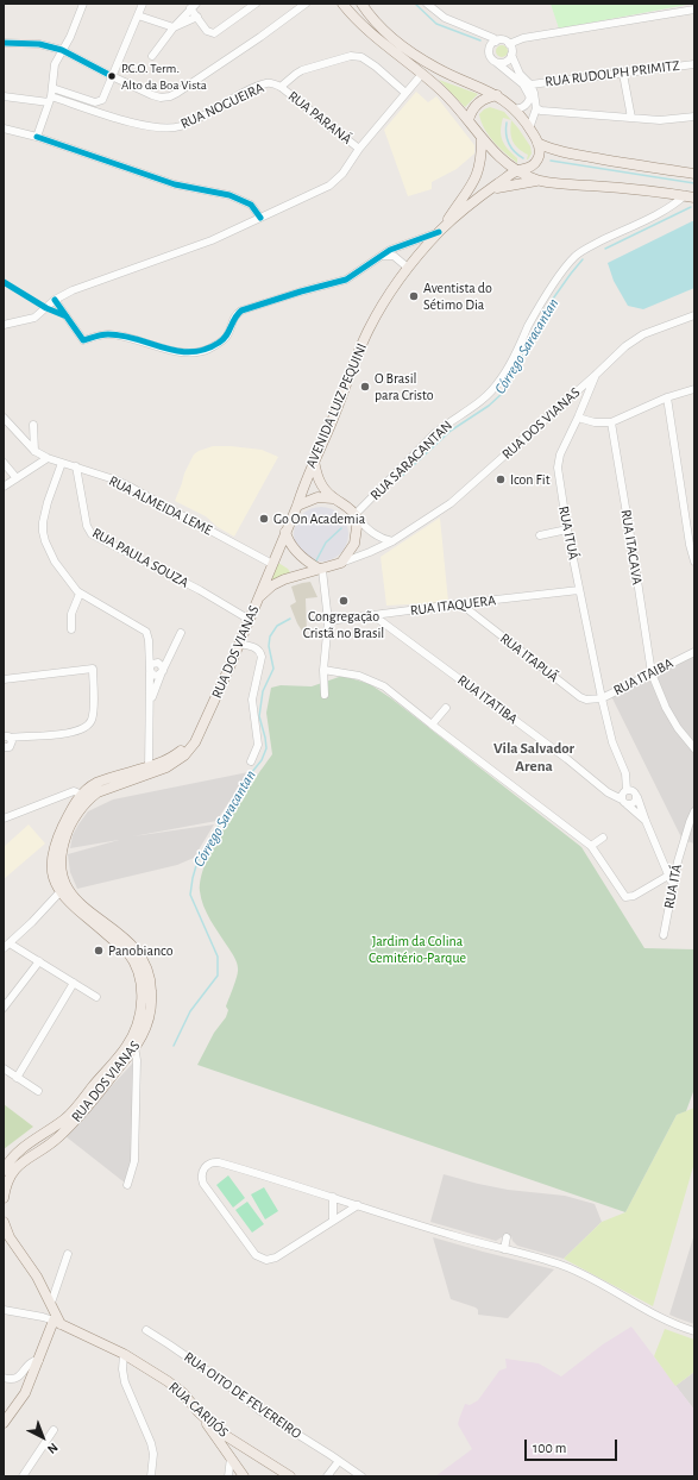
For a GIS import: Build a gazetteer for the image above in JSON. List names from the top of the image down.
{
  "streets": {
    "main road": ["AVENIDA LUIZ PEQUINI", "RUA DOS VIANAS", "RUA CARIJÓS"],
    "street": [
      "RUA RUDOLPH PRIMITZ",
      "RUA NOGUEIRA",
      "RUA PARANÁ",
      "RUA SARACANTAN",
      "RUA ALMEIDA LEME",
      "RUA ITUÁ",
      "RUA ITACAVA",
      "RUA PAULA SOUZA",
      "RUA ITAQUERA",
      "RUA ITAPUÃ",
      "RUA ITAIBA",
      "RUA ITATIBA",
      "RUA ITÁ",
      "RUA OITO DE FEVEREIRO"
    ]
  },
  "crossings": [
    ["RUA NOGUEIRA", "RUA PARANÁ"],
    ["AVENIDA LUIZ PEQUINI", "RUA DOS VIANAS"],
    ["AVENIDA LUIZ PEQUINI", "RUA SARACANTAN"],
    ["AVENIDA LUIZ PEQUINI", "RUA ALMEIDA LEME"],
    ["RUA DOS VIANAS", "RUA SARACANTAN"],
    ["RUA DOS VIANAS", "RUA ITUÁ"],
    ["RUA DOS VIANAS", "RUA PAULA SOUZA"],
    ["RUA ALMEIDA LEME", "RUA PAULA SOUZA"],
    ["RUA ITUÁ", "RUA ITAQUERA"],
    ["RUA ITUÁ", "RUA ITAPUÃ"],
    ["RUA ITUÁ", "RUA ITAIBA"],
    ["RUA ITACAVA", "RUA ITAIBA"],
    ["RUA ITAQUERA", "RUA ITAPUÃ"],
    ["RUA ITAQUERA", "RUA ITATIBA"],
    ["RUA ITAPUÃ", "RUA ITAIBA"],
    ["RUA ITAIBA", "RUA ITATIBA"],
    ["RUA ITAIBA", "RUA ITÁ"]
  ],
  "districts": ["Vila Salvador Arena"],
  "water": ["Córrego Saracantan"],
  "parks": ["Jardim da Colina Cemitério-Parque"],
  "places": [
    "P.C.O. Term. Alto da Boa Vista",
    "Aventista do Sétimo Dia",
    "O Brasil para Cristo",
    "Icon Fit",
    "Go On Academia",
    "Congregação Cristã no Brasil",
    "Panobianco"
  ],
  "scale_bar": "100 m",
  "north": "bottom right"
}
